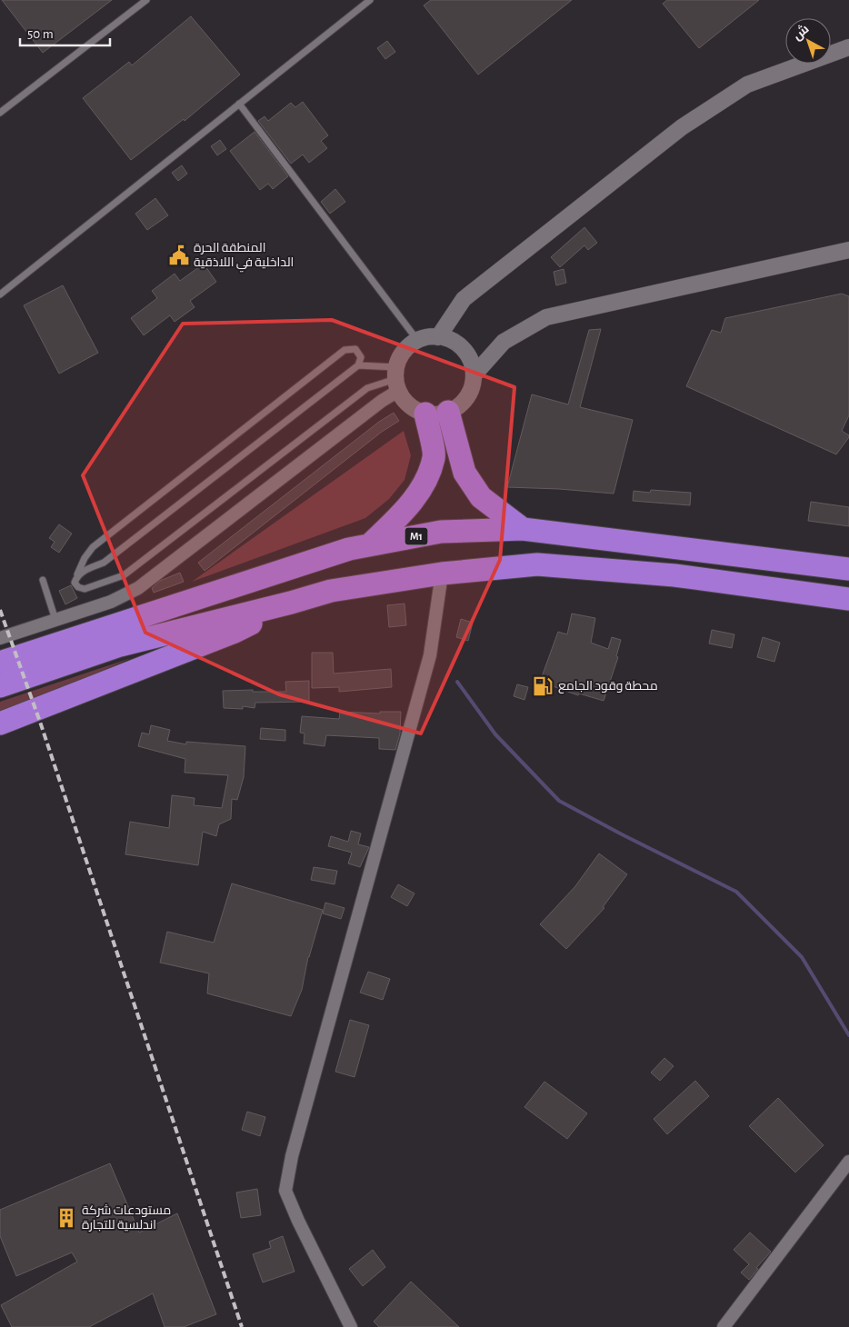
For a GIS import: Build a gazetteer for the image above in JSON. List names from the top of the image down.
{
  "streets": {
    "highway": ["M1"]
  },
  "places": {
    "public building": ["المنطقة الحرة الداخلية في اللاذقية"],
    "fuel station": ["محطة وقود الجامع"],
    "building": ["مستودعات شركة اندلسية للتجارة"]
  },
  "scale_bar": "50 m",
  "north": "top left"
}
